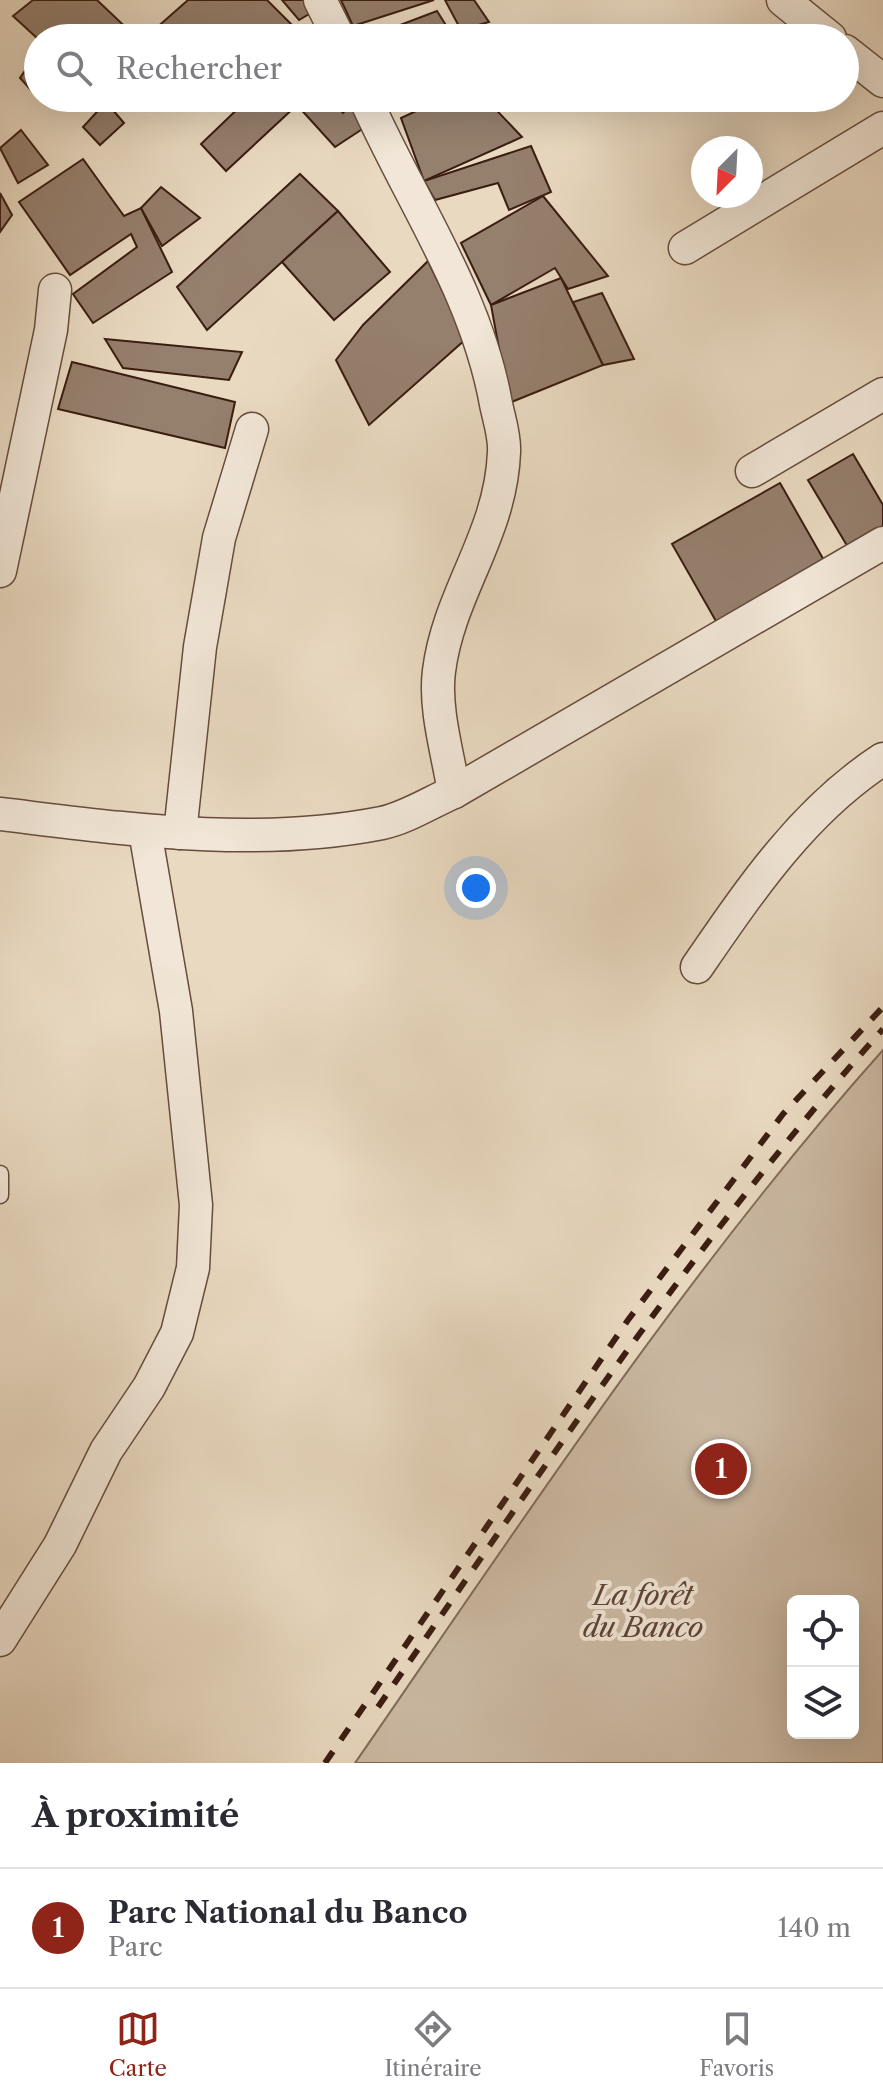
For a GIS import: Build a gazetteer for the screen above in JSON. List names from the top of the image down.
{
  "parks": ["La forêt du Banco"],
  "north": "bottom left",
  "page": {
    "search": "Rechercher",
    "pins": "1",
    "heading": "À proximité",
    "list": [
      {
        "mark": "1",
        "name": "Parc National du Banco",
        "note": "Parc",
        "value": "140 m"
      }
    ],
    "nav": ["Carte", "Itinéraire", "Favoris"]
  }
}
